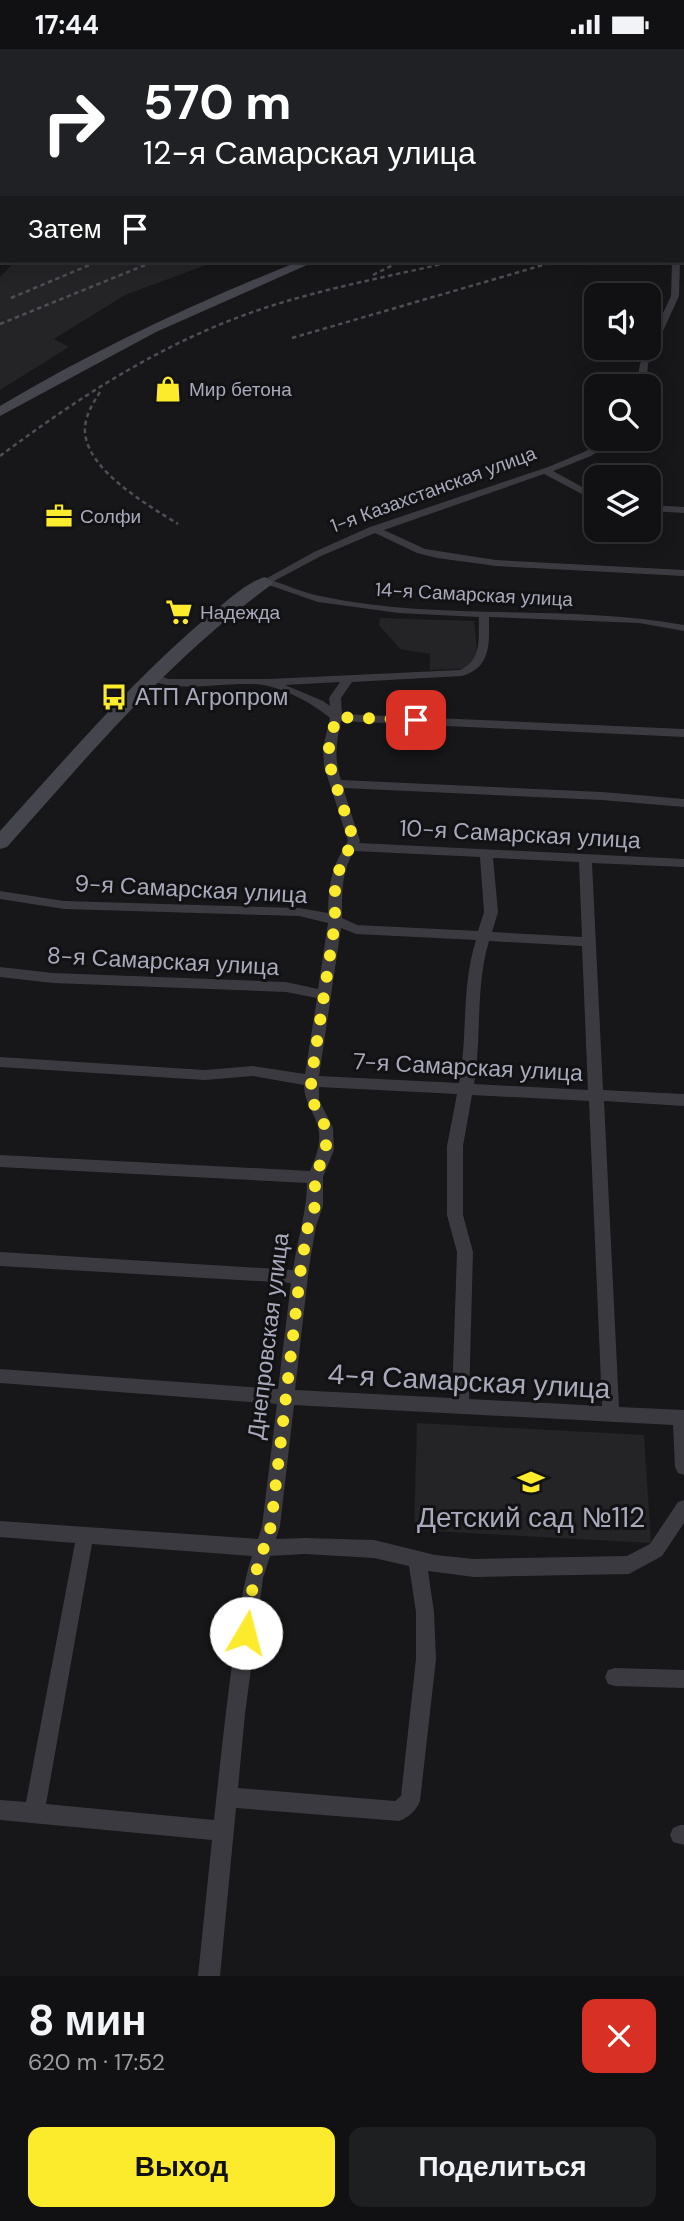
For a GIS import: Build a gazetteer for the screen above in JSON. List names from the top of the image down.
{
  "streets": {
    "street": [
      "1-я Казахстанская улица",
      "14-я Самарская улица",
      "10-я Самарская улица",
      "9-я Самарская улица",
      "8-я Самарская улица",
      "7-я Самарская улица",
      "Днепровская улица",
      "4-я Самарская улица"
    ]
  },
  "crossings": [
    ["1-я Казахстанская улица", "14-я Самарская улица"],
    ["10-я Самарская улица", "Днепровская улица"],
    ["9-я Самарская улица", "Днепровская улица"],
    ["8-я Самарская улица", "Днепровская улица"],
    ["7-я Самарская улица", "Днепровская улица"],
    ["Днепровская улица", "4-я Самарская улица"]
  ],
  "places": {
    "shop": ["Мир бетона"],
    "office": ["Солфи"],
    "supermarket": ["Надежда"],
    "bus stop": ["АТП Агропром"],
    "school or university": ["Детский сад №112"]
  },
  "page": {
    "status": "17:44",
    "turn": ["570 m", "12-я Самарская улица"],
    "then": "Затем",
    "heading": ["8 мин", "620 m · 17:52"],
    "buttons": ["Выход", "Поделиться"]
  }
}
